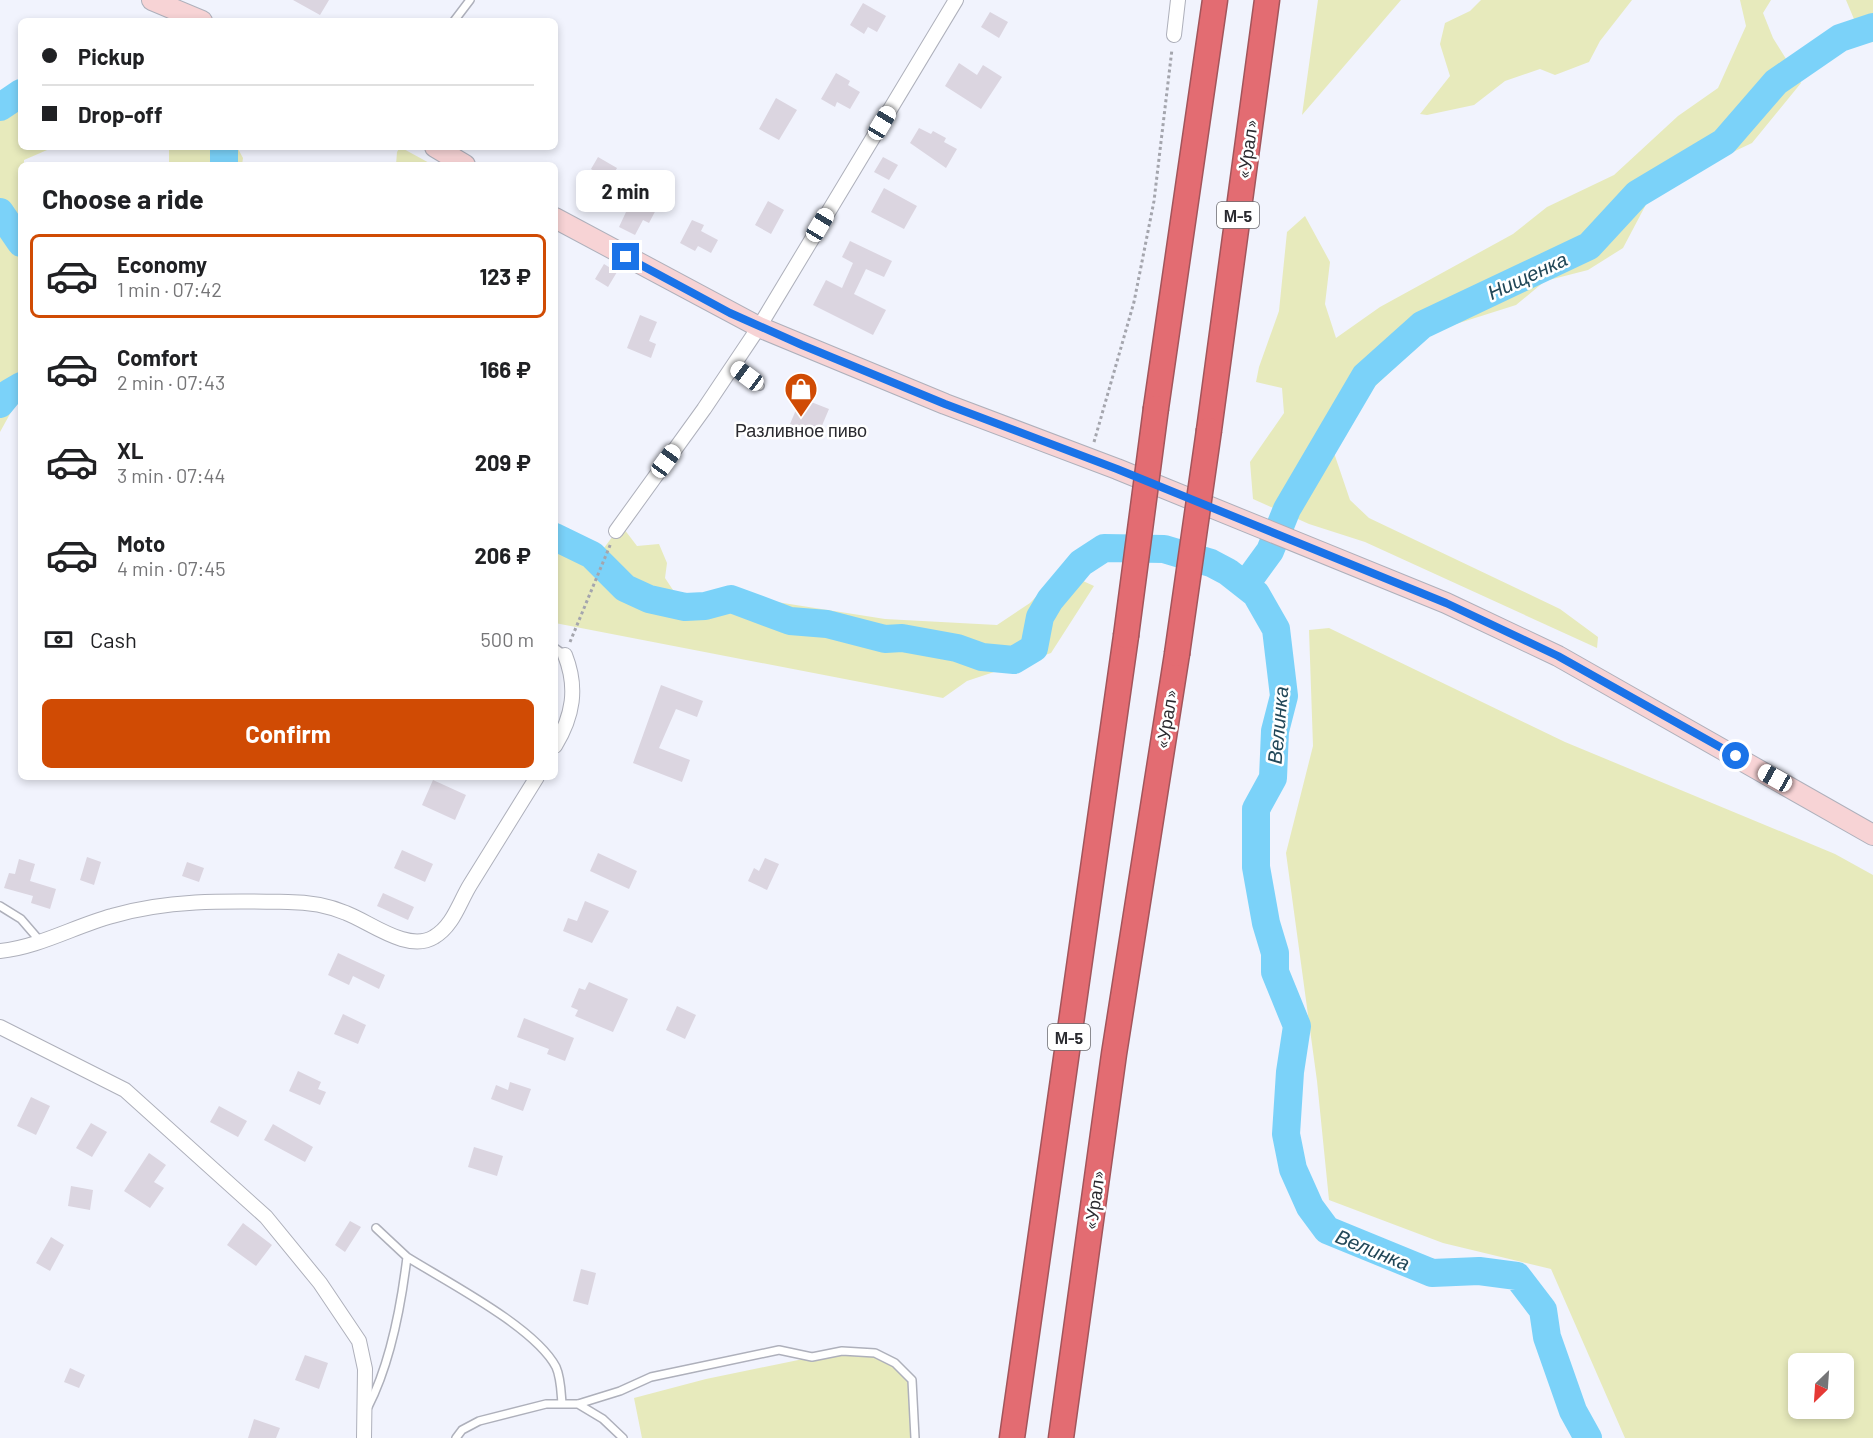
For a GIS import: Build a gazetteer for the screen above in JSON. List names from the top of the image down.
{
  "streets": {
    "highway": ["«Урал»", "М-5"]
  },
  "water": ["Нищенка", "Велинка"],
  "places": {
    "shop": ["Разливное пиво"]
  },
  "north": "bottom left",
  "page": {
    "banner": ["Pickup", "Drop-off"],
    "heading": "Choose a ride",
    "bubble": "2 min",
    "list": [
      {
        "name": "Economy",
        "note": "1 min · 07:42",
        "value": "123 ₽"
      },
      {
        "name": "Comfort",
        "note": "2 min · 07:43",
        "value": "166 ₽"
      },
      {
        "name": "XL",
        "note": "3 min · 07:44",
        "value": "209 ₽"
      },
      {
        "name": "Moto",
        "note": "4 min · 07:45",
        "value": "206 ₽"
      }
    ],
    "pay": ["Cash", "500 m"],
    "buttons": "Confirm"
  }
}
